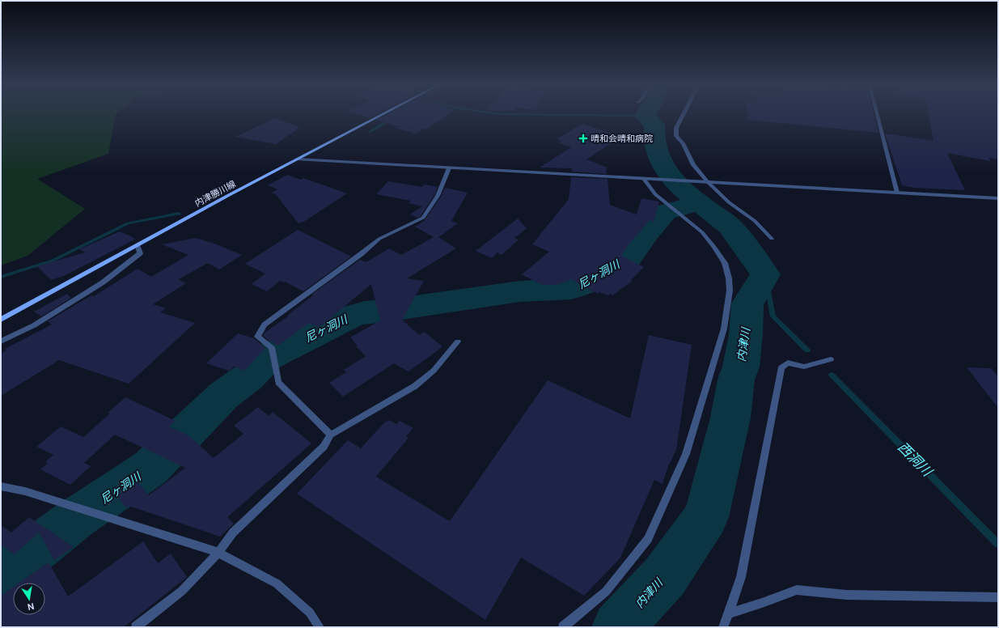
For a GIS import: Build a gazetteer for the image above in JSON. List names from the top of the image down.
{
  "streets": {
    "main road": ["内津勝川線"]
  },
  "water": ["尼ヶ洞川", "内津川", "西洞川"],
  "places": {
    "health": ["晴和会晴和病院"]
  },
  "north": "bottom"
}
